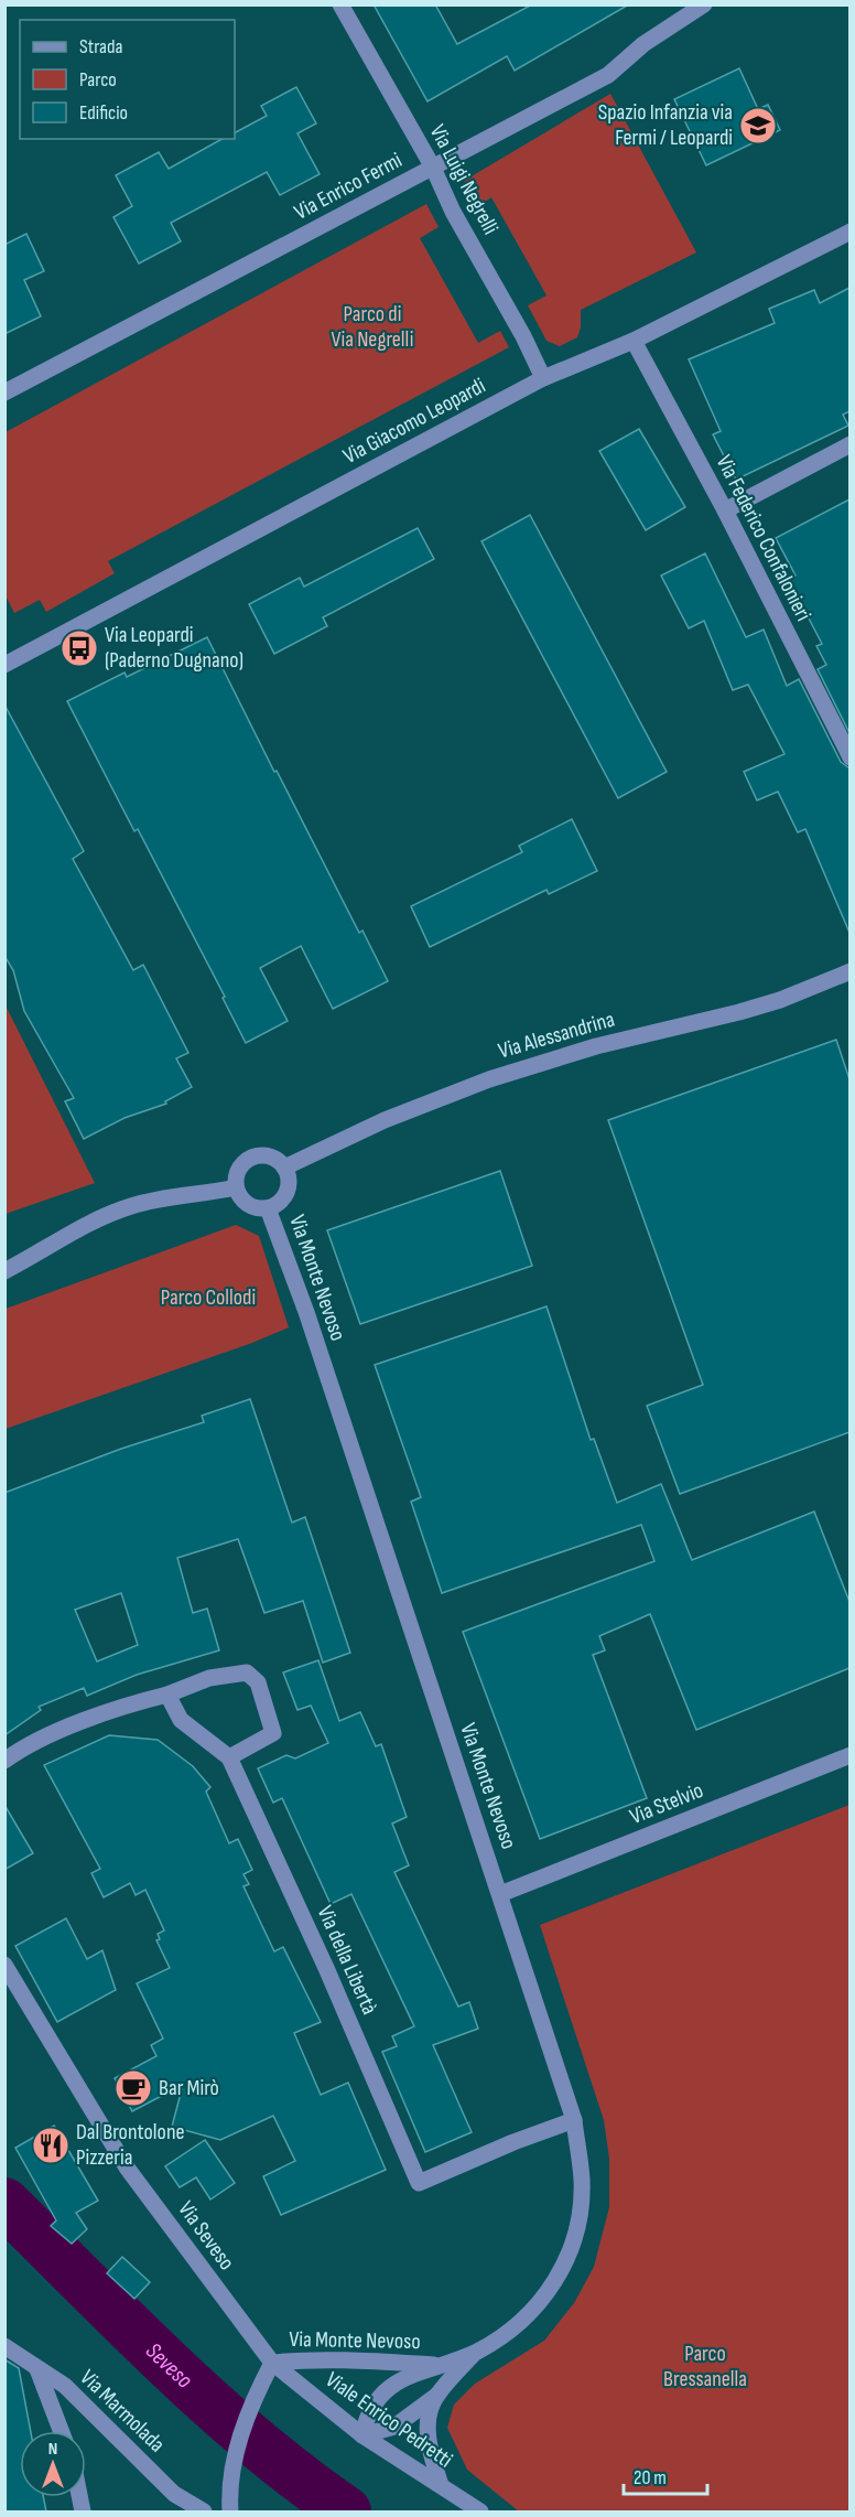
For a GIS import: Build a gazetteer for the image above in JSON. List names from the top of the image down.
{
  "streets": {
    "street": [
      "Via Luigi Negrelli",
      "Via Enrico Fermi",
      "Via Giacomo Leopardi",
      "Via Federico Confalonieri",
      "Via Alessandrina",
      "Via Monte Nevoso",
      "Via Stelvio",
      "Via della Libertà",
      "Via Seveso",
      "Via Marmolada",
      "Viale Enrico Pedretti"
    ]
  },
  "crossings": [
    ["Via Luigi Negrelli", "Via Enrico Fermi"],
    ["Via Luigi Negrelli", "Via Giacomo Leopardi"],
    ["Via Giacomo Leopardi", "Via Federico Confalonieri"],
    ["Via Alessandrina", "Via Monte Nevoso"],
    ["Via Monte Nevoso", "Via Stelvio"],
    ["Via Monte Nevoso", "Via della Libertà"],
    ["Via Monte Nevoso", "Via Seveso"],
    ["Via Monte Nevoso", "Viale Enrico Pedretti"],
    ["Via Seveso", "Viale Enrico Pedretti"]
  ],
  "water": ["Seveso"],
  "parks": ["Parco di Via Negrelli", "Parco Collodi", "Parco Bressanella"],
  "places": {
    "school or university": ["Spazio Infanzia via Fermi / Leopardi"],
    "bus stop": ["Via Leopardi (Paderno Dugnano)"],
    "cafe": ["Bar Mirò"],
    "restaurant": ["Dal Brontolone Pizzeria"]
  },
  "legend": ["Strada", "Parco", "Edificio"],
  "scale_bar": "20 m",
  "north": "top"
}
